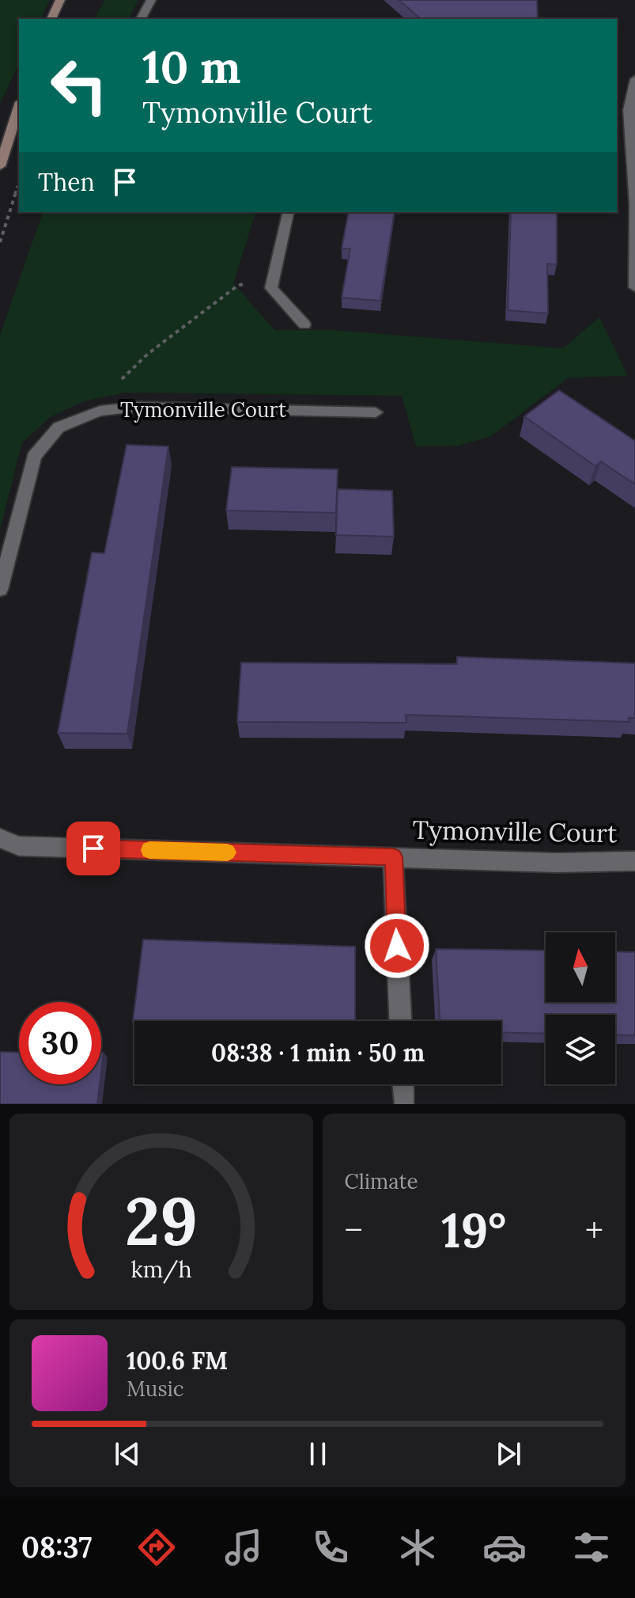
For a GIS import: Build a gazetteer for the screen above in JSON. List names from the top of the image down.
{
  "streets": {
    "street": ["Tymonville Court"]
  },
  "north": "top",
  "page": {
    "turn": ["10 m", "Tymonville Court"],
    "then": "Then",
    "limit": "30",
    "trip": "08:38 · 1 min · 50 m",
    "tile": "Climate",
    "heat": ["−", "19°", "+"],
    "song": ["100.6 FM", "Music"],
    "tabs": "08:37",
    "gauge": ["29", "km/h"]
  }
}
